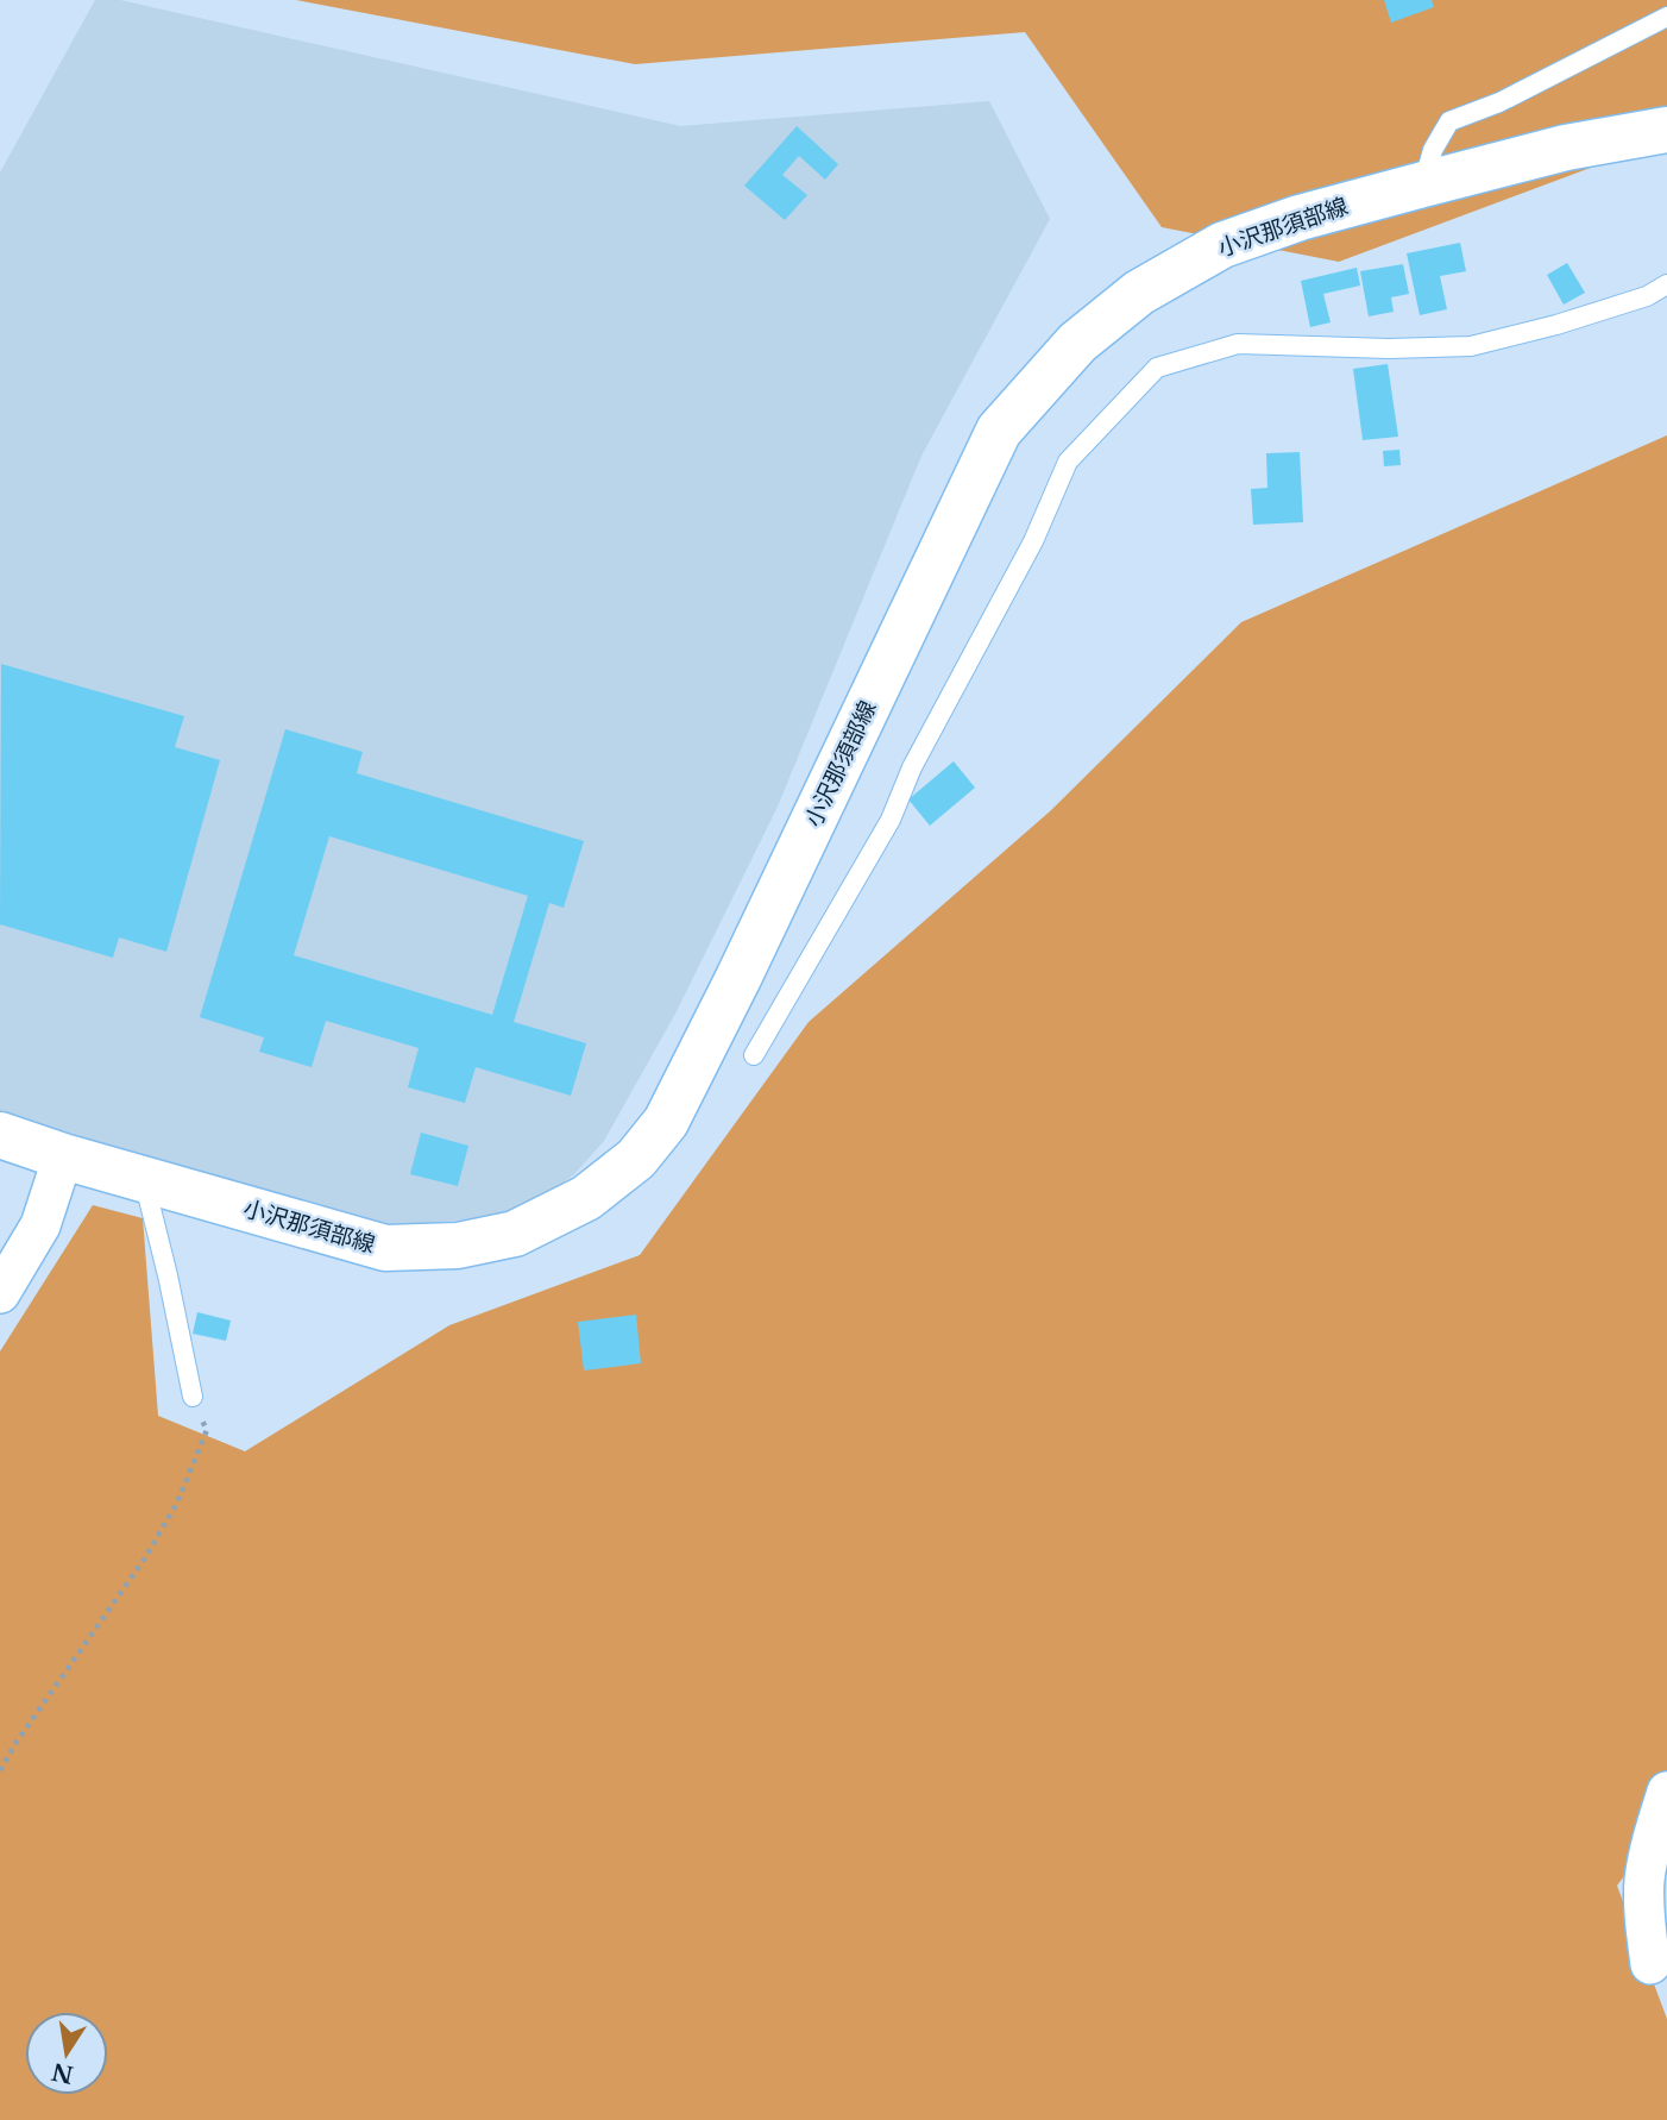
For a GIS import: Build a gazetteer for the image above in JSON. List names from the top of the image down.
{
  "streets": {
    "street": ["小沢那須部線"]
  },
  "north": "bottom"
}
